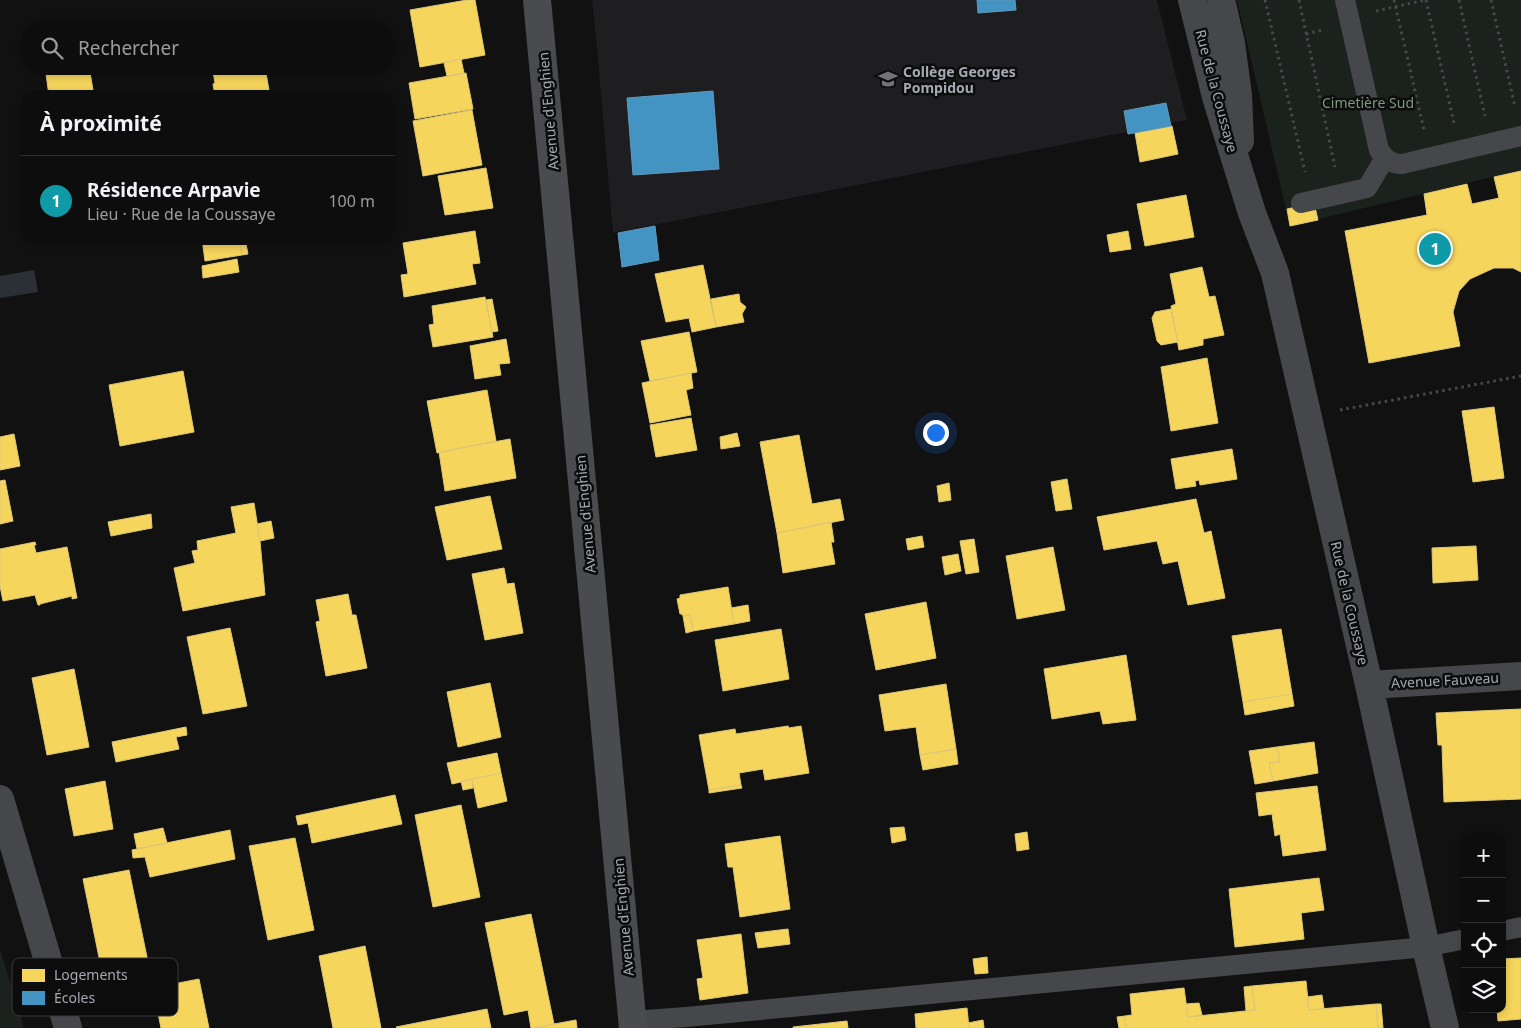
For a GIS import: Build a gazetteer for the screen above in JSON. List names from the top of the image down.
{
  "streets": {
    "main road": ["Avenue d'Enghien"],
    "street": ["Rue de la Coussaye", "Avenue Fauveau"]
  },
  "crossings": [
    ["Rue de la Coussaye", "Avenue Fauveau"]
  ],
  "parks": ["Cimetière Sud"],
  "places": {
    "school or university": ["Collège Georges Pompidou"]
  },
  "legend": ["Logements", "Écoles"],
  "page": {
    "search": "Rechercher",
    "heading": "À proximité",
    "list": [
      {
        "mark": "1",
        "name": "Résidence Arpavie",
        "note": "Lieu · Rue de la Coussaye",
        "value": "100 m"
      }
    ],
    "pins": "1",
    "map_buttons": ["+", "−"]
  }
}
